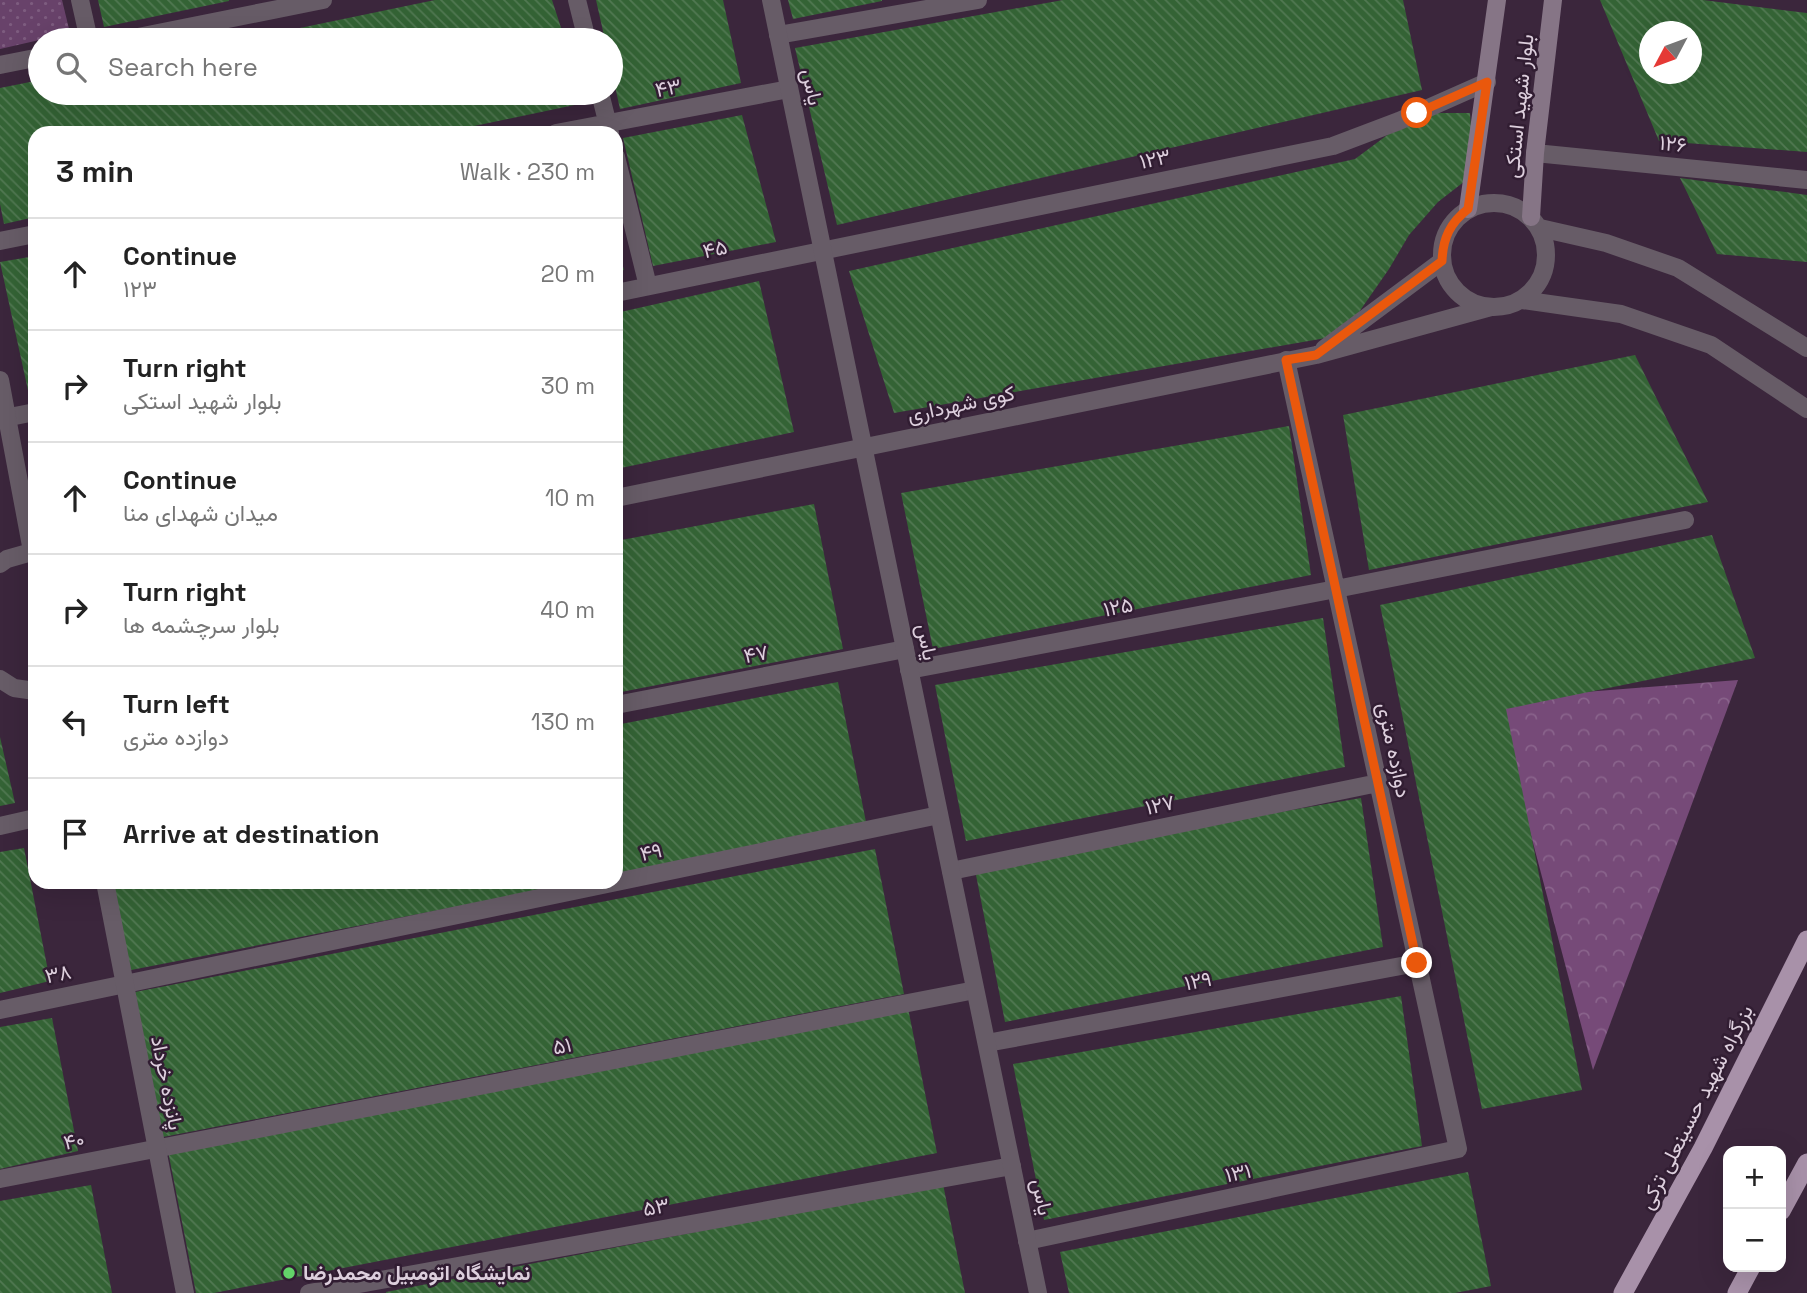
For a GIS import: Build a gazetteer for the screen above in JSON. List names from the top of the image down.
{
  "streets": {
    "highway": ["بزرگراه شهید حسینعلی ترکی"],
    "main road": ["بلوار شهید استکی"],
    "street": [
      "یاس",
      "۴۳",
      "۱۲۶",
      "۱۲۳",
      "۴۵",
      "کوی شهرداری",
      "۱۲۵",
      "۴۷",
      "دوازده متری",
      "۱۲۷",
      "۴۹",
      "۳۸",
      "۱۲۹",
      "۵۱",
      "پانزده خرداد",
      "۴۰",
      "۱۳۱",
      "۵۳"
    ]
  },
  "crossings": [
    ["یاس", "۴۳"],
    ["یاس", "۱۲۳"],
    ["یاس", "۴۵"],
    ["یاس", "کوی شهرداری"],
    ["یاس", "۱۲۵"],
    ["یاس", "۴۷"],
    ["یاس", "۱۲۷"],
    ["یاس", "۴۹"],
    ["یاس", "۱۲۹"],
    ["یاس", "۵۱"],
    ["یاس", "۱۳۱"],
    ["یاس", "۵۳"],
    ["بلوار شهید استکی", "۱۲۶"],
    ["بلوار شهید استکی", "۱۲۳"],
    ["بلوار شهید استکی", "کوی شهرداری"],
    ["۱۲۳", "۴۵"],
    ["کوی شهرداری", "دوازده متری"],
    ["۱۲۵", "دوازده متری"],
    ["دوازده متری", "۱۲۷"],
    ["دوازده متری", "۱۲۹"],
    ["دوازده متری", "۱۳۱"],
    ["۴۹", "۳۸"],
    ["۴۹", "پانزده خرداد"],
    ["۳۸", "پانزده خرداد"],
    ["۵۱", "پانزده خرداد"],
    ["۵۱", "۴۰"],
    ["پانزده خرداد", "۴۰"]
  ],
  "places": ["نمایشگاه اتومبیل محمدرضا"],
  "north": "bottom left",
  "page": {
    "search": "Search here",
    "heading": ["3 min", "Walk · 230 m"],
    "list": [
      ["Continue", "۱۲۳", "20 m"],
      ["Turn right", "بلوار شهید استکی", "30 m"],
      ["Continue", "میدان شهدای منا", "10 m"],
      ["Turn right", "بلوار سرچشمه ها", "40 m"],
      ["Turn left", "دوازده متری", "130 m"],
      "Arrive at destination"
    ],
    "map_buttons": ["+", "−"]
  }
}
